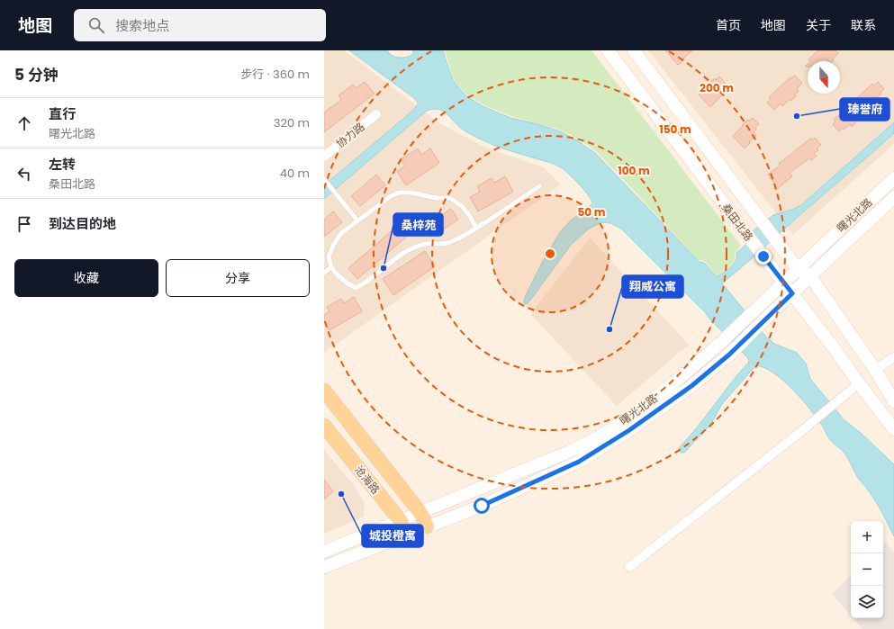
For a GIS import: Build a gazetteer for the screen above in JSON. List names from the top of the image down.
{
  "streets": {
    "main road": ["曙光北路", "桑田北路", "沧海路"],
    "street": ["协力路"]
  },
  "crossings": [
    ["曙光北路", "桑田北路"],
    ["曙光北路", "沧海路"]
  ],
  "places": [
    "瑧誉府",
    "桑梓苑",
    "翔威公寓",
    "城投橙寓"
  ],
  "north": "bottom",
  "page": {
    "header": "地图",
    "search": "搜索地点",
    "nav": [
      "首页",
      "地图",
      "关于",
      "联系"
    ],
    "heading": ["5 分钟", "步行 · 360 m"],
    "list": [
      ["直行", "曙光北路", "320 m"],
      ["左转", "桑田北路", "40 m"],
      "到达目的地"
    ],
    "buttons": ["收藏", "分享"],
    "map_buttons": ["+", "−"]
  },
  "rings": [
    "200 m",
    "150 m",
    "100 m",
    "50 m"
  ]
}
